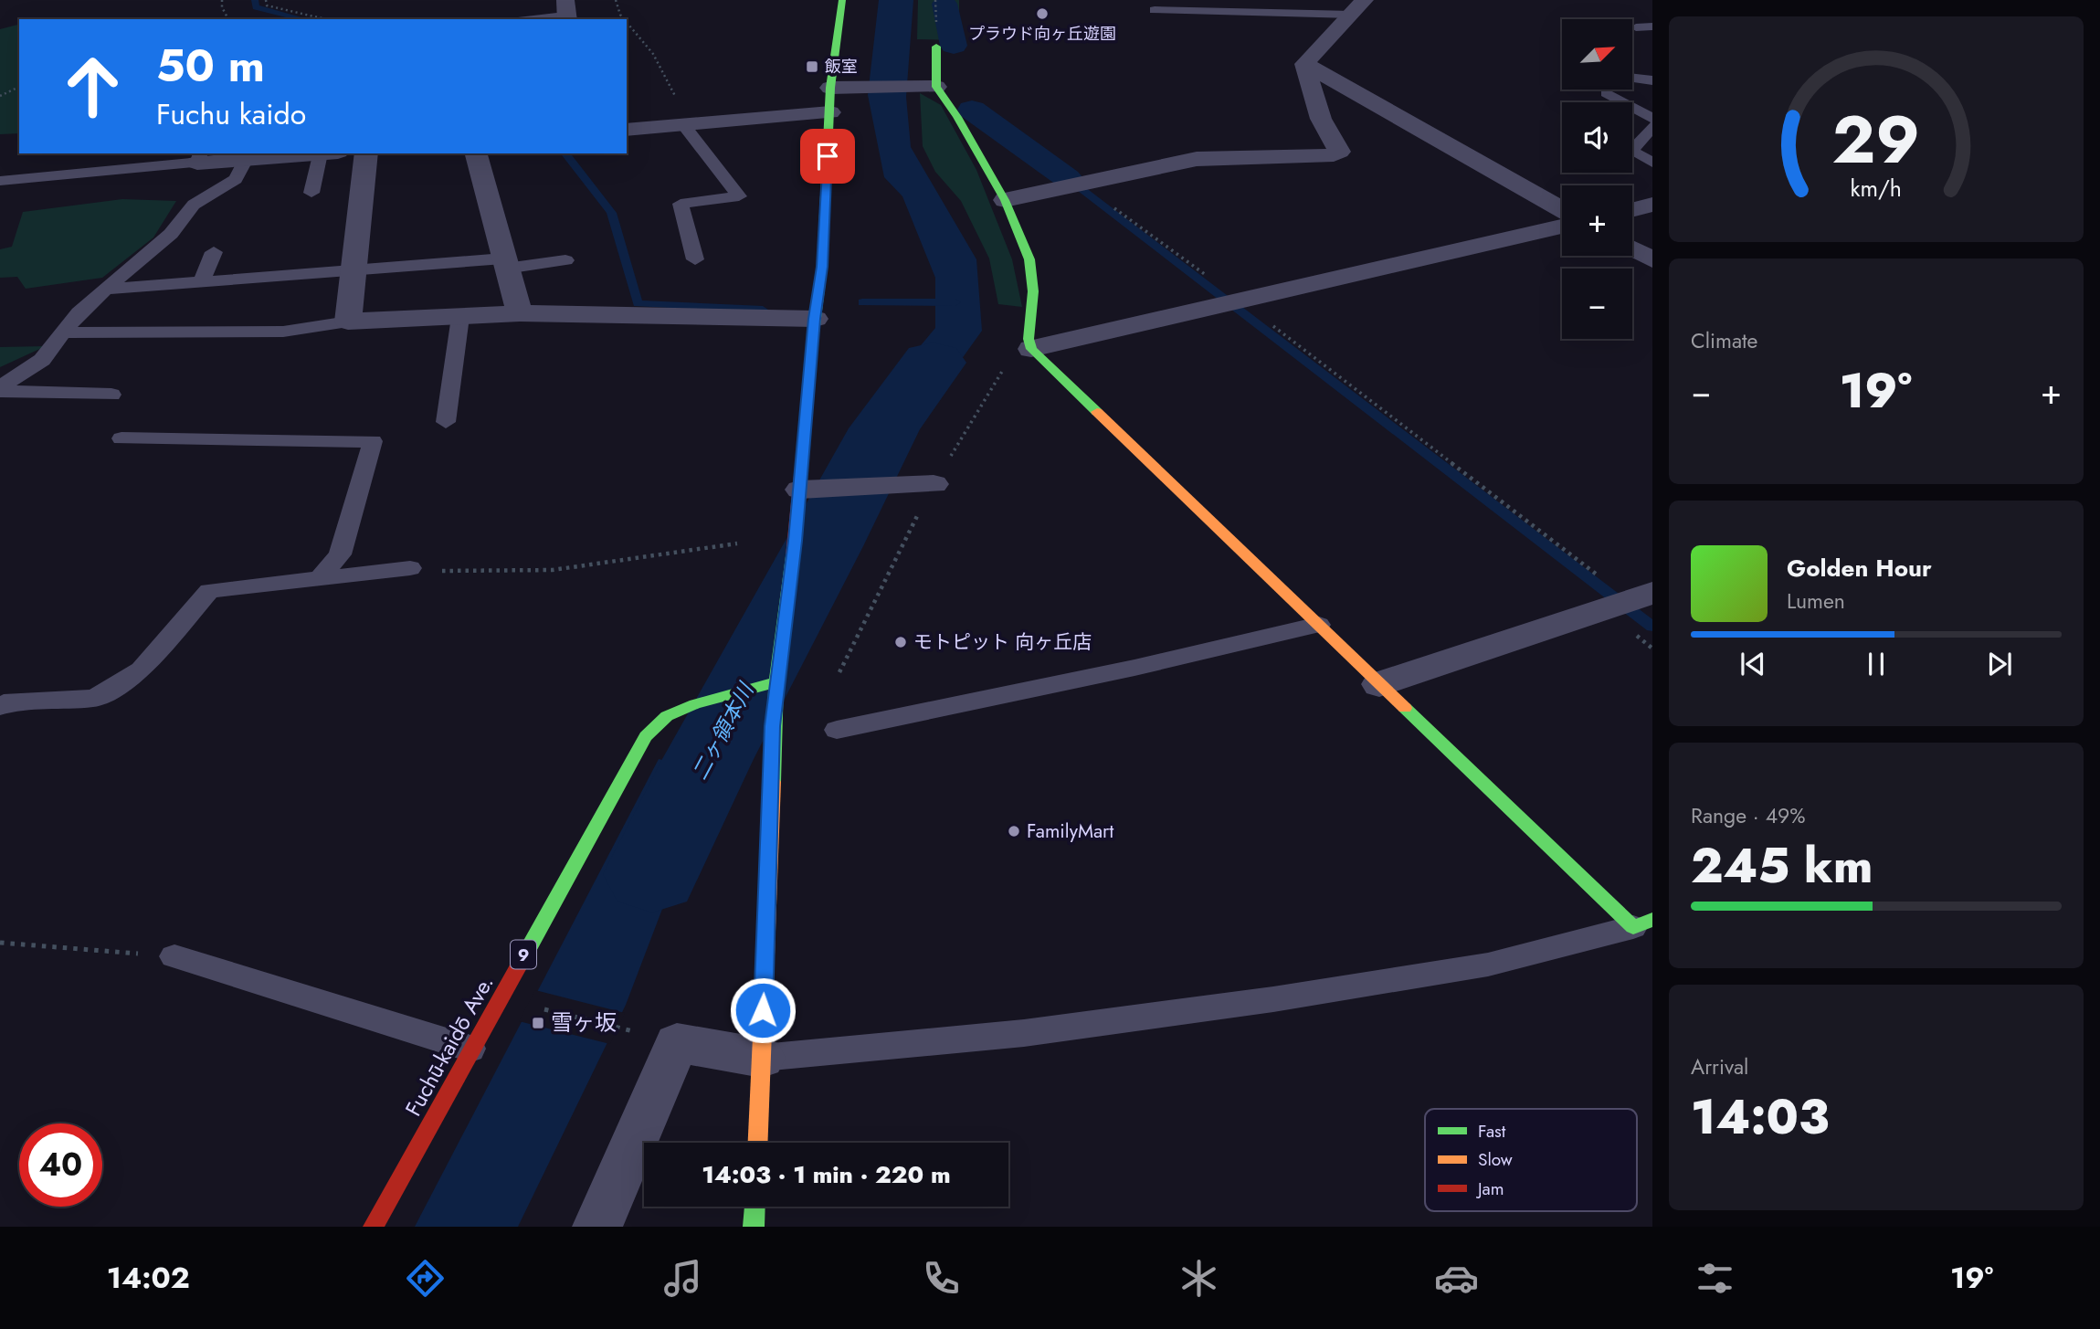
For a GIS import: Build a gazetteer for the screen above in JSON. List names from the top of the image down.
{
  "streets": {
    "street": ["9", "Fuchū-kaidō Ave."]
  },
  "water": ["二ヶ領本川"],
  "places": {
    "other": ["プラウド向ヶ丘遊園", "モトピット 向ヶ丘店", "FamilyMart"],
    "transit": ["飯室", "雪ヶ坂"]
  },
  "legend": ["Fast", "Slow", "Jam"],
  "north": "top right",
  "page": {
    "map_buttons": ["+", "−"],
    "turn": ["50 m", "Fuchu kaido"],
    "tile": [
      "Climate",
      ["Range · 49%", "245 km"],
      ["Arrival", "14:03"]
    ],
    "heat": ["−", "19°", "+"],
    "song": ["Golden Hour", "Lumen"],
    "limit": "40",
    "trip": "14:03 · 1 min · 220 m",
    "tabs": ["14:02", "19°"],
    "gauge": ["29", "km/h"]
  }
}
